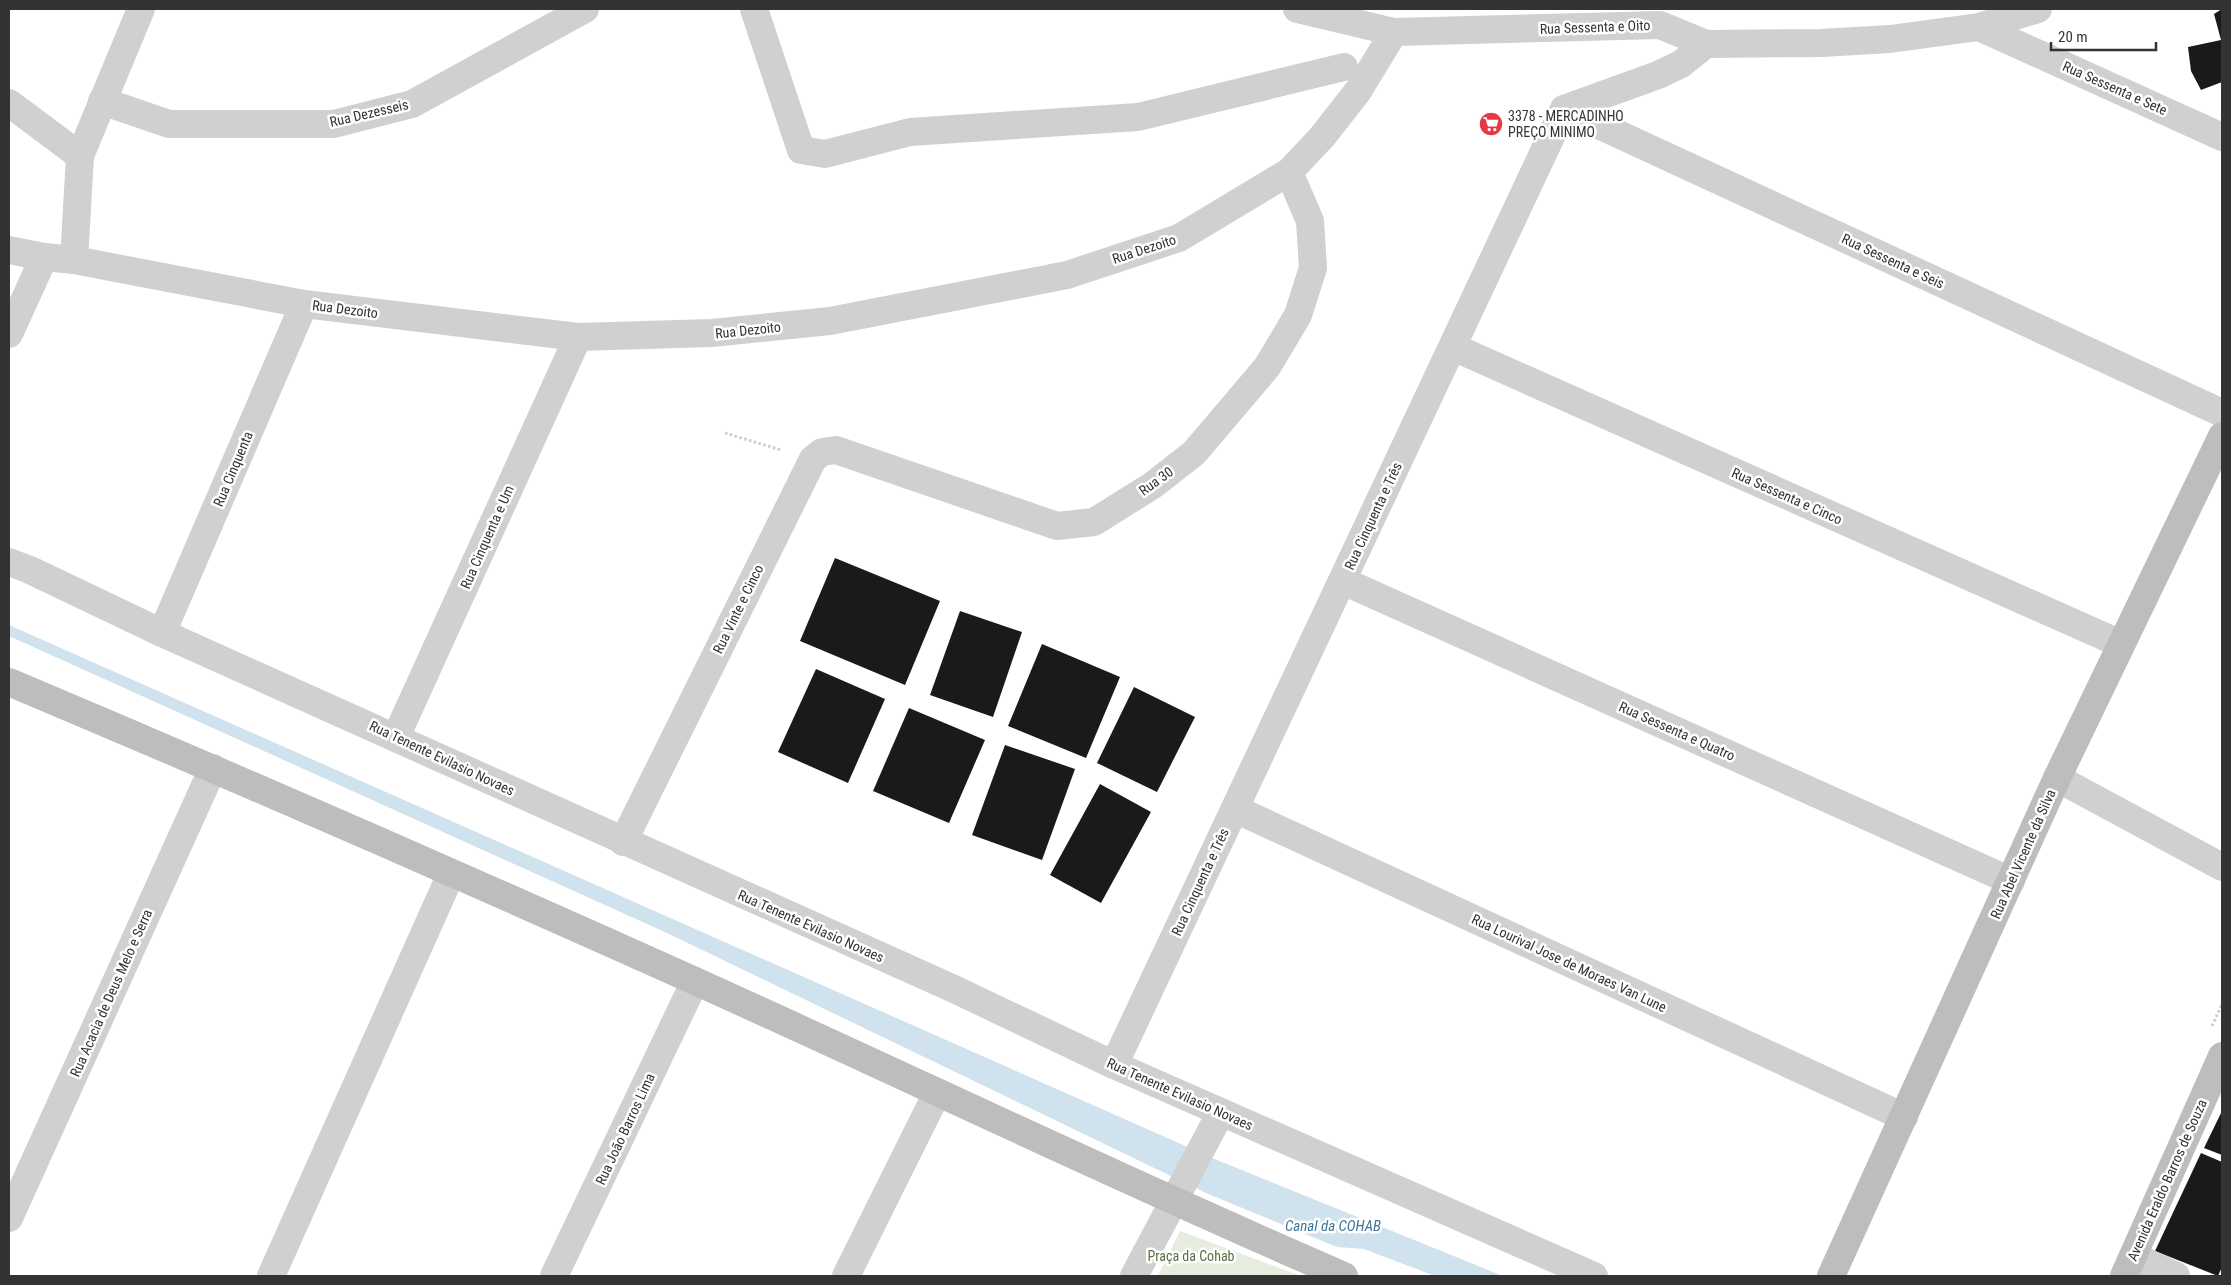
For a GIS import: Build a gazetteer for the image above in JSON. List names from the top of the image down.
{
  "streets": {
    "street": [
      "Rua Sessenta e Oito",
      "Rua Sessenta e Sete",
      "Rua Dezesseis",
      "Rua Dezoito",
      "Rua Sessenta e Seis",
      "Rua Cinquenta",
      "Rua 30",
      "Rua Sessenta e Cinco",
      "Rua Cinquenta e Três",
      "Rua Cinquenta e Um",
      "Rua Vinte e Cinco",
      "Rua Sessenta e Quatro",
      "Rua Tenente Evilasio Novaes",
      "Rua Abel Vicente da Silva",
      "Rua Lourival Jose de Moraes Van Lune",
      "Rua Acacia de Deus Melo e Serra",
      "Rua João Barros Lima",
      "Avenida Eraldo Barros de Souza"
    ]
  },
  "crossings": [
    ["Rua Sessenta e Oito", "Rua Sessenta e Sete"],
    ["Rua Sessenta e Oito", "Rua Dezoito"],
    ["Rua Dezoito", "Rua Cinquenta"],
    ["Rua Dezoito", "Rua 30"],
    ["Rua Dezoito", "Rua Cinquenta e Um"],
    ["Rua Sessenta e Seis", "Rua Cinquenta e Três"],
    ["Rua Cinquenta", "Rua Tenente Evilasio Novaes"],
    ["Rua 30", "Rua Vinte e Cinco"],
    ["Rua Sessenta e Cinco", "Rua Cinquenta e Três"],
    ["Rua Sessenta e Cinco", "Rua Abel Vicente da Silva"],
    ["Rua Cinquenta e Três", "Rua Sessenta e Quatro"],
    ["Rua Cinquenta e Três", "Rua Tenente Evilasio Novaes"],
    ["Rua Cinquenta e Três", "Rua Lourival Jose de Moraes Van Lune"],
    ["Rua Cinquenta e Um", "Rua Tenente Evilasio Novaes"],
    ["Rua Vinte e Cinco", "Rua Tenente Evilasio Novaes"],
    ["Rua Sessenta e Quatro", "Rua Abel Vicente da Silva"],
    ["Rua Abel Vicente da Silva", "Rua Lourival Jose de Moraes Van Lune"]
  ],
  "water": ["Canal da COHAB"],
  "parks": ["Praça da Cohab"],
  "places": {
    "supermarket": ["3378 - MERCADINHO PREÇO MINIMO"]
  },
  "scale_bar": "20 m"
}
